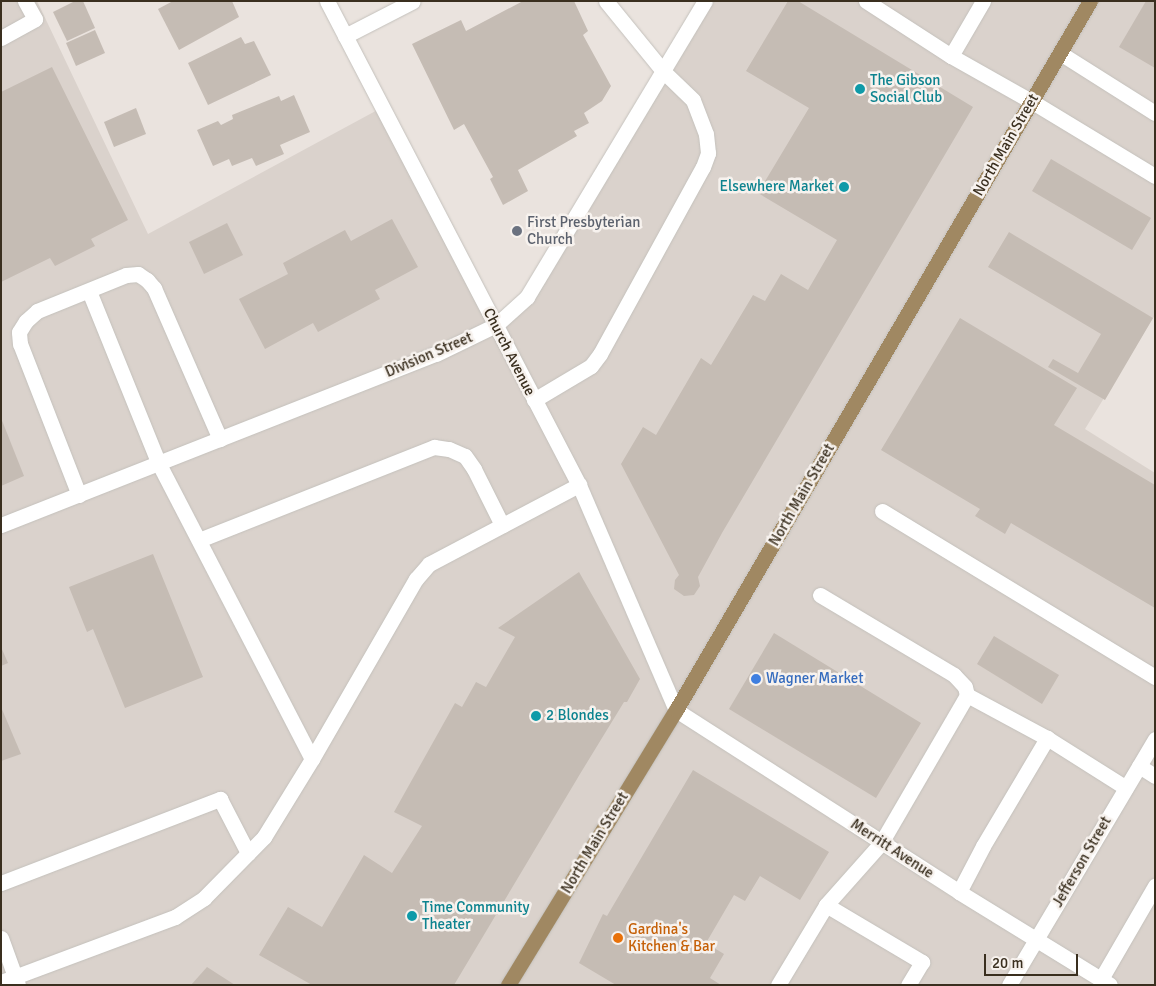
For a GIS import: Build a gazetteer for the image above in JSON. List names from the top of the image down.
{
  "streets": {
    "main road": ["North Main Street"],
    "street": [
      "Church Avenue",
      "Division Street",
      "Merritt Avenue",
      "Jefferson Street"
    ]
  },
  "crossings": [
    ["North Main Street", "Church Avenue"],
    ["North Main Street", "Merritt Avenue"],
    ["Church Avenue", "Division Street"],
    ["Church Avenue", "Merritt Avenue"],
    ["Merritt Avenue", "Jefferson Street"]
  ],
  "places": [
    "The Gibson Social Club",
    "Elsewhere Market",
    "First Presbyterian Church",
    "Wagner Market",
    "2 Blondes",
    "Time Community Theater",
    "Gardina's Kitchen & Bar"
  ],
  "scale_bar": "20 m"
}
